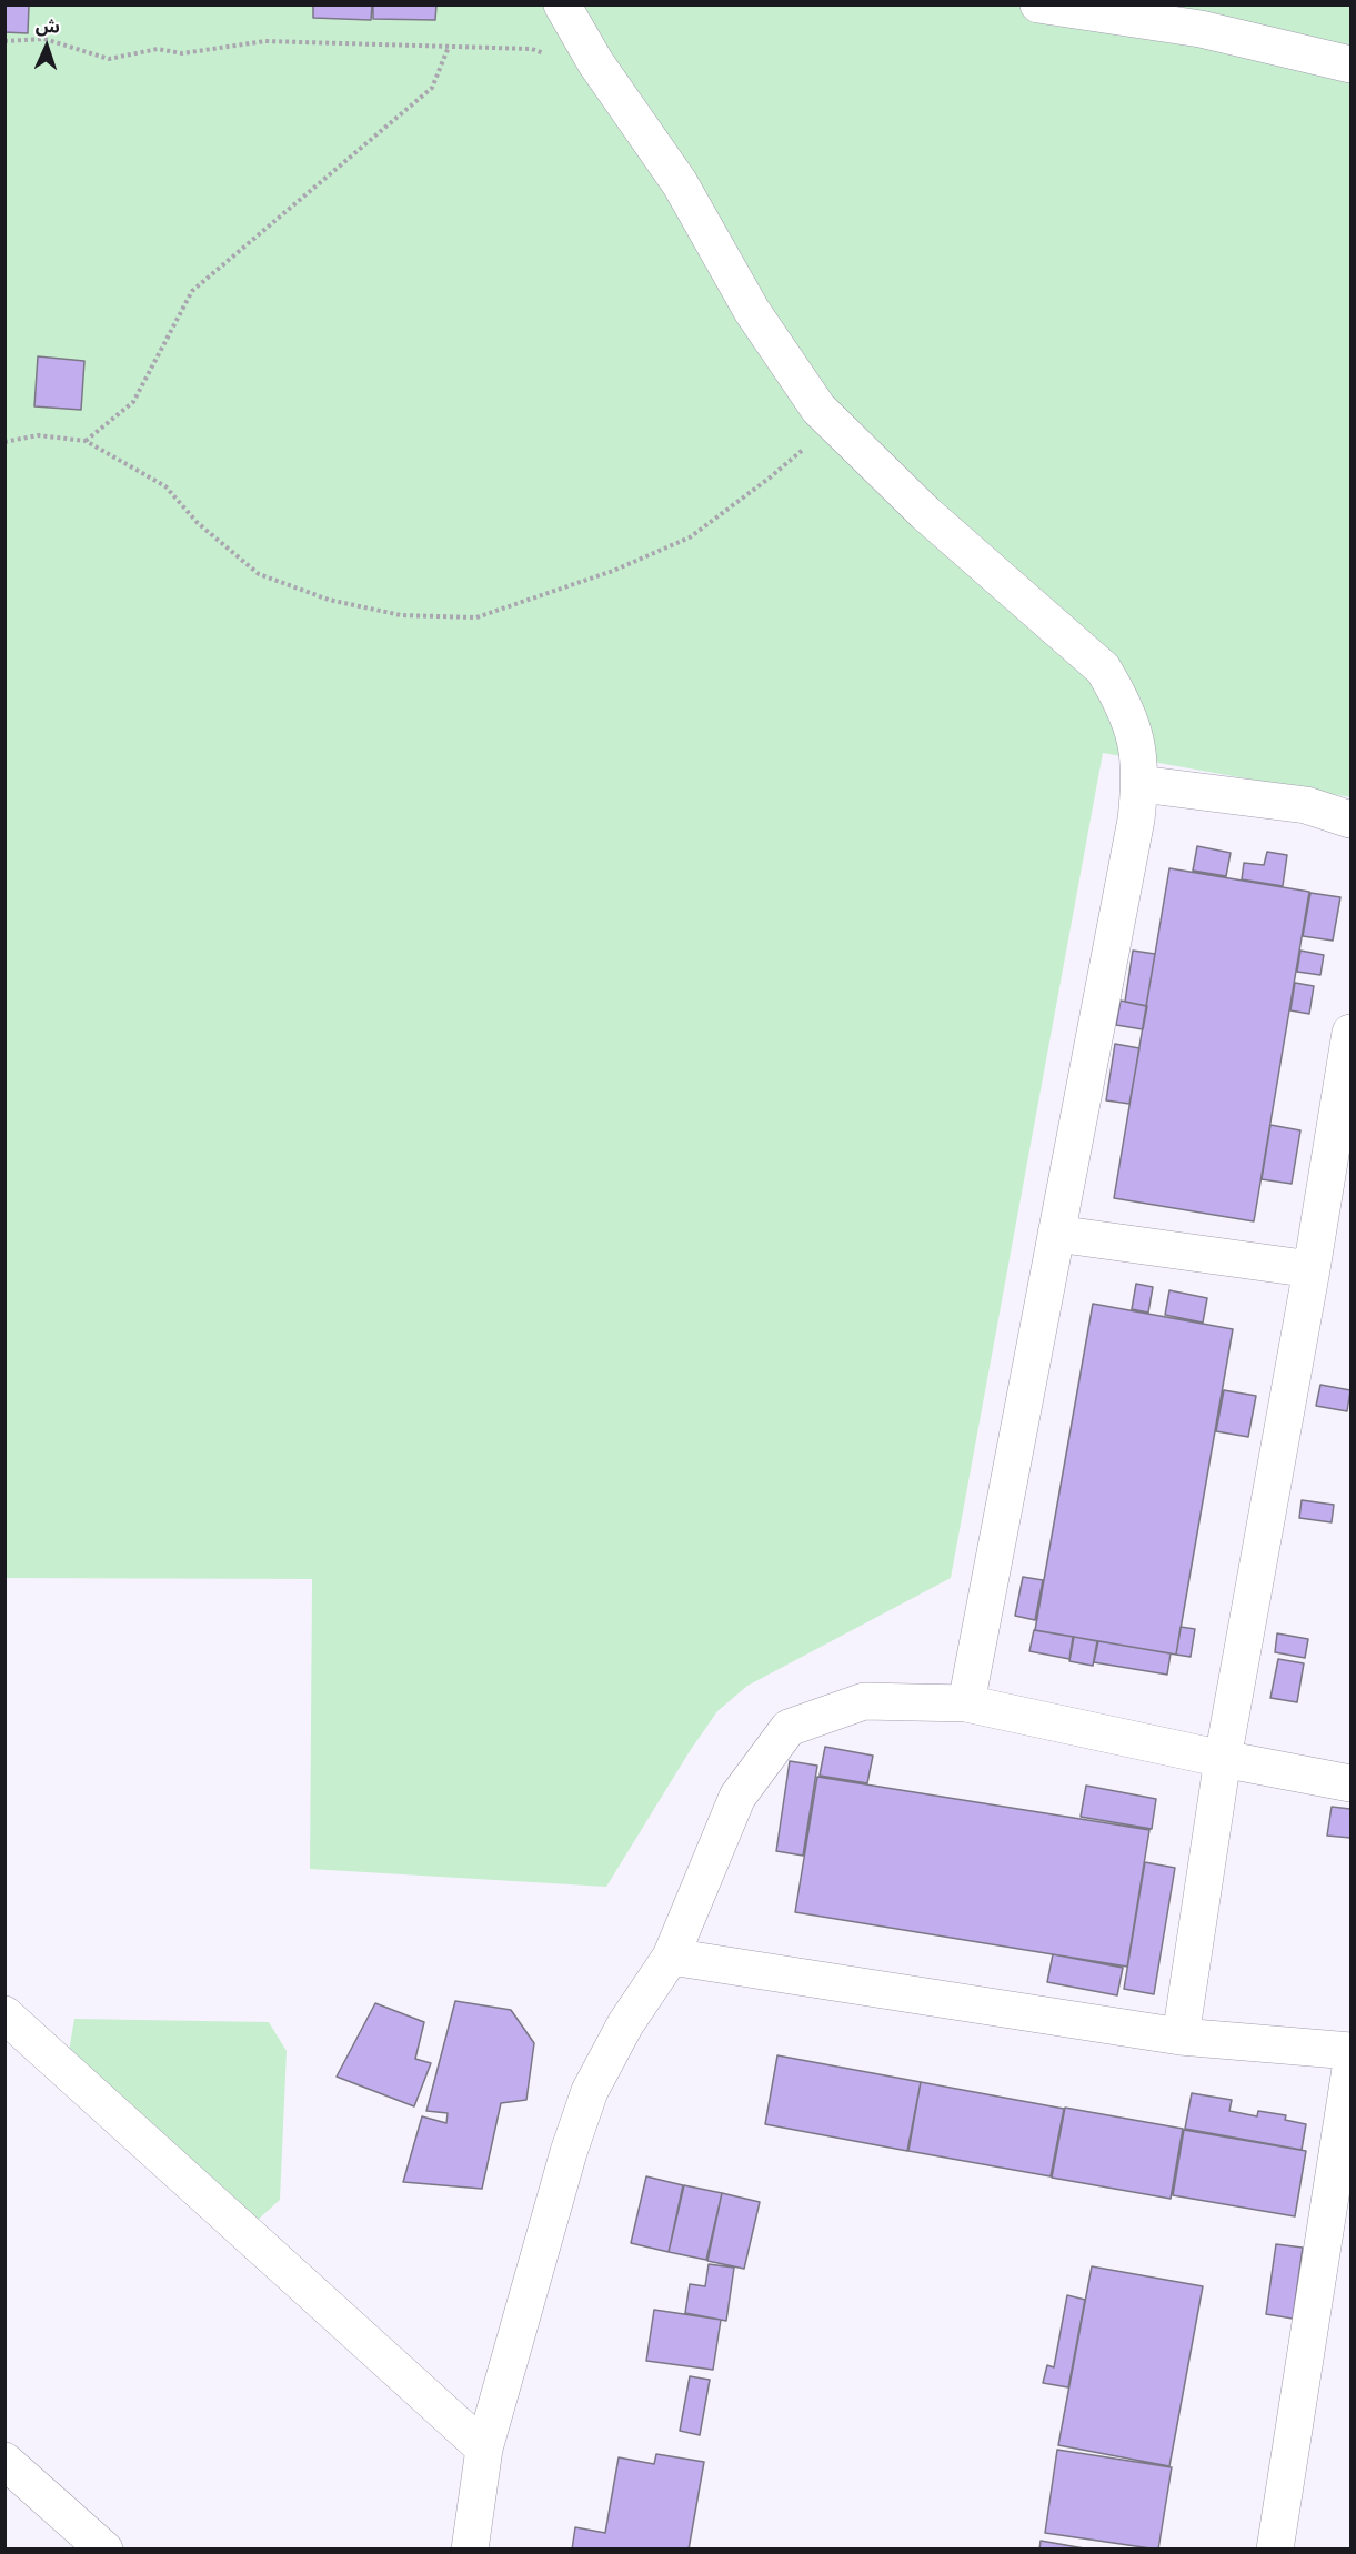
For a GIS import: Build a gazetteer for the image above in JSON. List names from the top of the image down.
{
  "north": "top"
}
